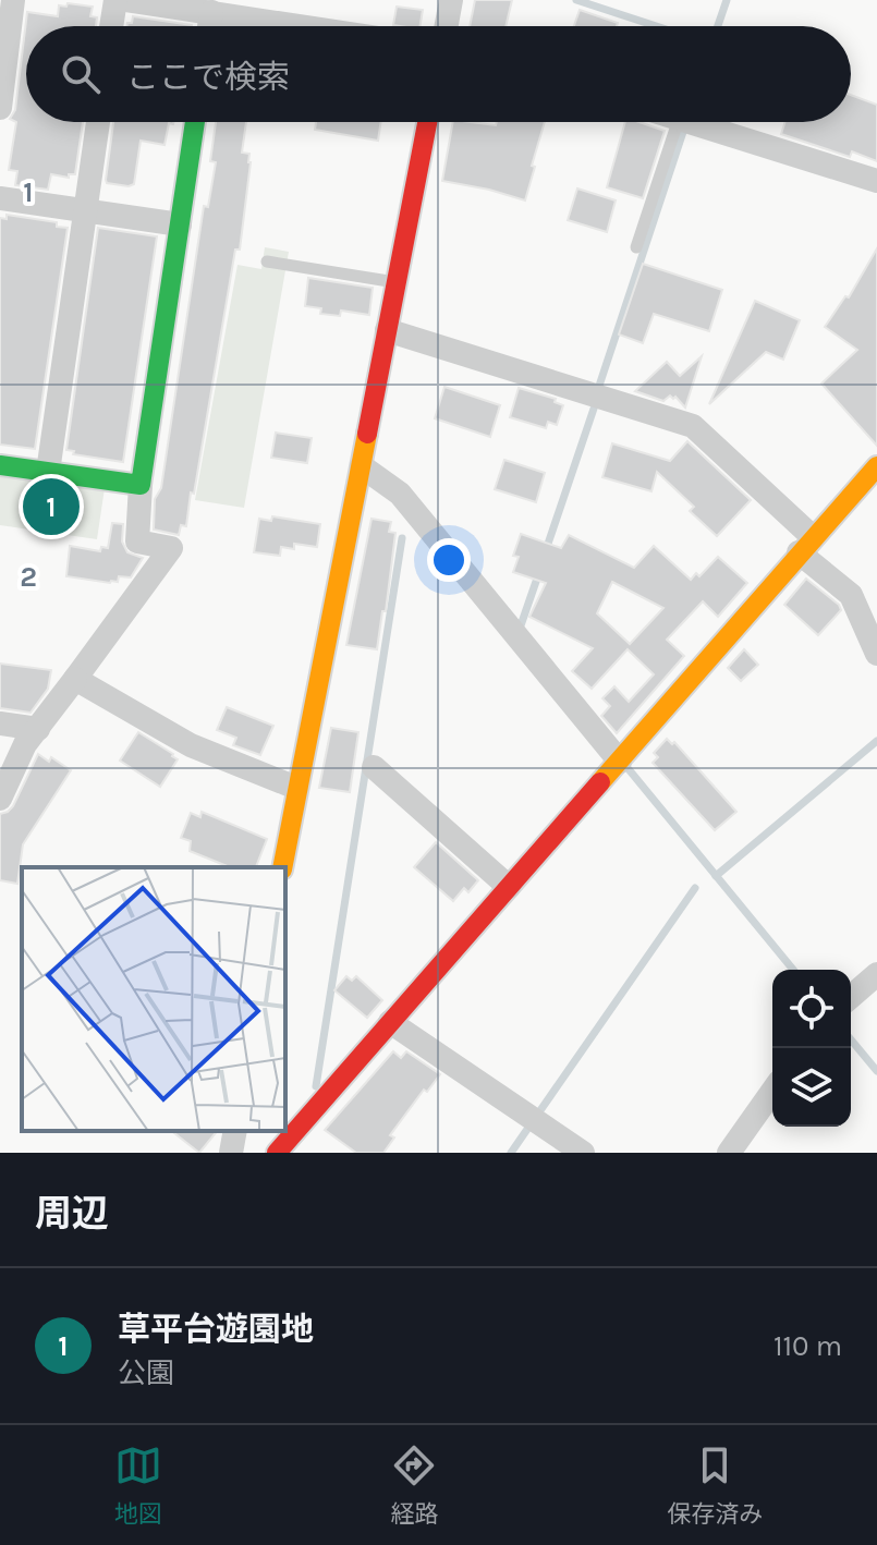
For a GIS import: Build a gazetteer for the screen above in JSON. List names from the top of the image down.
{
  "page": {
    "search": "ここで検索",
    "pins": "1",
    "heading": "周辺",
    "list": [
      {
        "mark": "1",
        "name": "草平台遊園地",
        "note": "公園",
        "value": "110 m"
      }
    ],
    "nav": ["地図", "経路", "保存済み"]
  },
  "grid": {
    "rows": ["1", "2"]
  }
}
